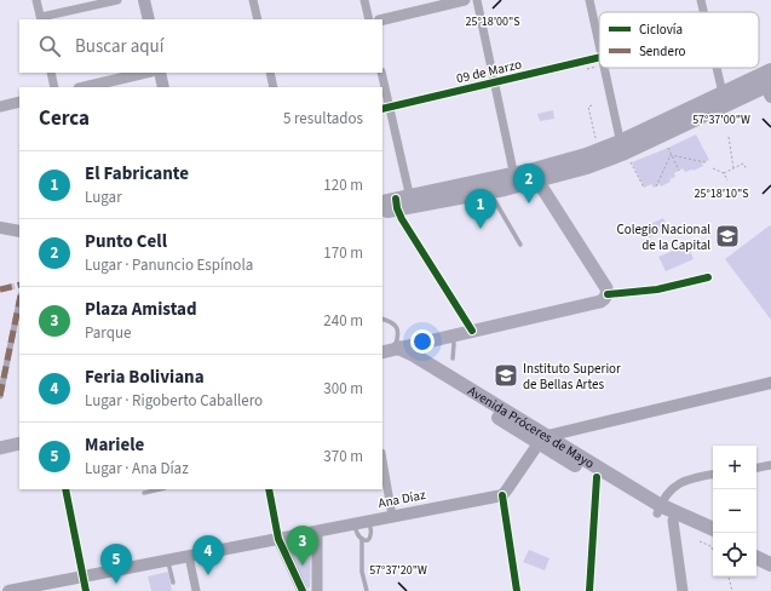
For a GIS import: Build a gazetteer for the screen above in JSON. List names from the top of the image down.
{
  "streets": {
    "highway": ["Avenida Próceres de Mayo"],
    "main road": ["Ana Díaz"],
    "street": ["09 de Marzo"]
  },
  "places": {
    "school or university": ["Colegio Nacional de la Capital", "Instituto Superior de Bellas Artes"]
  },
  "legend": ["Ciclovía", "Sendero"],
  "page": {
    "search": "Buscar aquí",
    "heading": ["Cerca", "5 resultados"],
    "list": [
      {
        "mark": "1",
        "name": "El Fabricante",
        "note": "Lugar",
        "value": "120 m"
      },
      {
        "mark": "2",
        "name": "Punto Cell",
        "note": "Lugar · Panuncio Espínola",
        "value": "170 m"
      },
      {
        "mark": "3",
        "name": "Plaza Amistad",
        "note": "Parque",
        "value": "240 m"
      },
      {
        "mark": "4",
        "name": "Feria Boliviana",
        "note": "Lugar · Rigoberto Caballero",
        "value": "300 m"
      },
      {
        "mark": "5",
        "name": "Mariele",
        "note": "Lugar · Ana Díaz",
        "value": "370 m"
      }
    ],
    "pins": [
      "2",
      "1",
      "3",
      "4",
      "5"
    ],
    "map_buttons": ["+", "−"]
  },
  "coordinates": [
    "25°18'00\"S",
    "57°37'00\"W",
    "25°18'10\"S",
    "57°37'20\"W"
  ]
}
